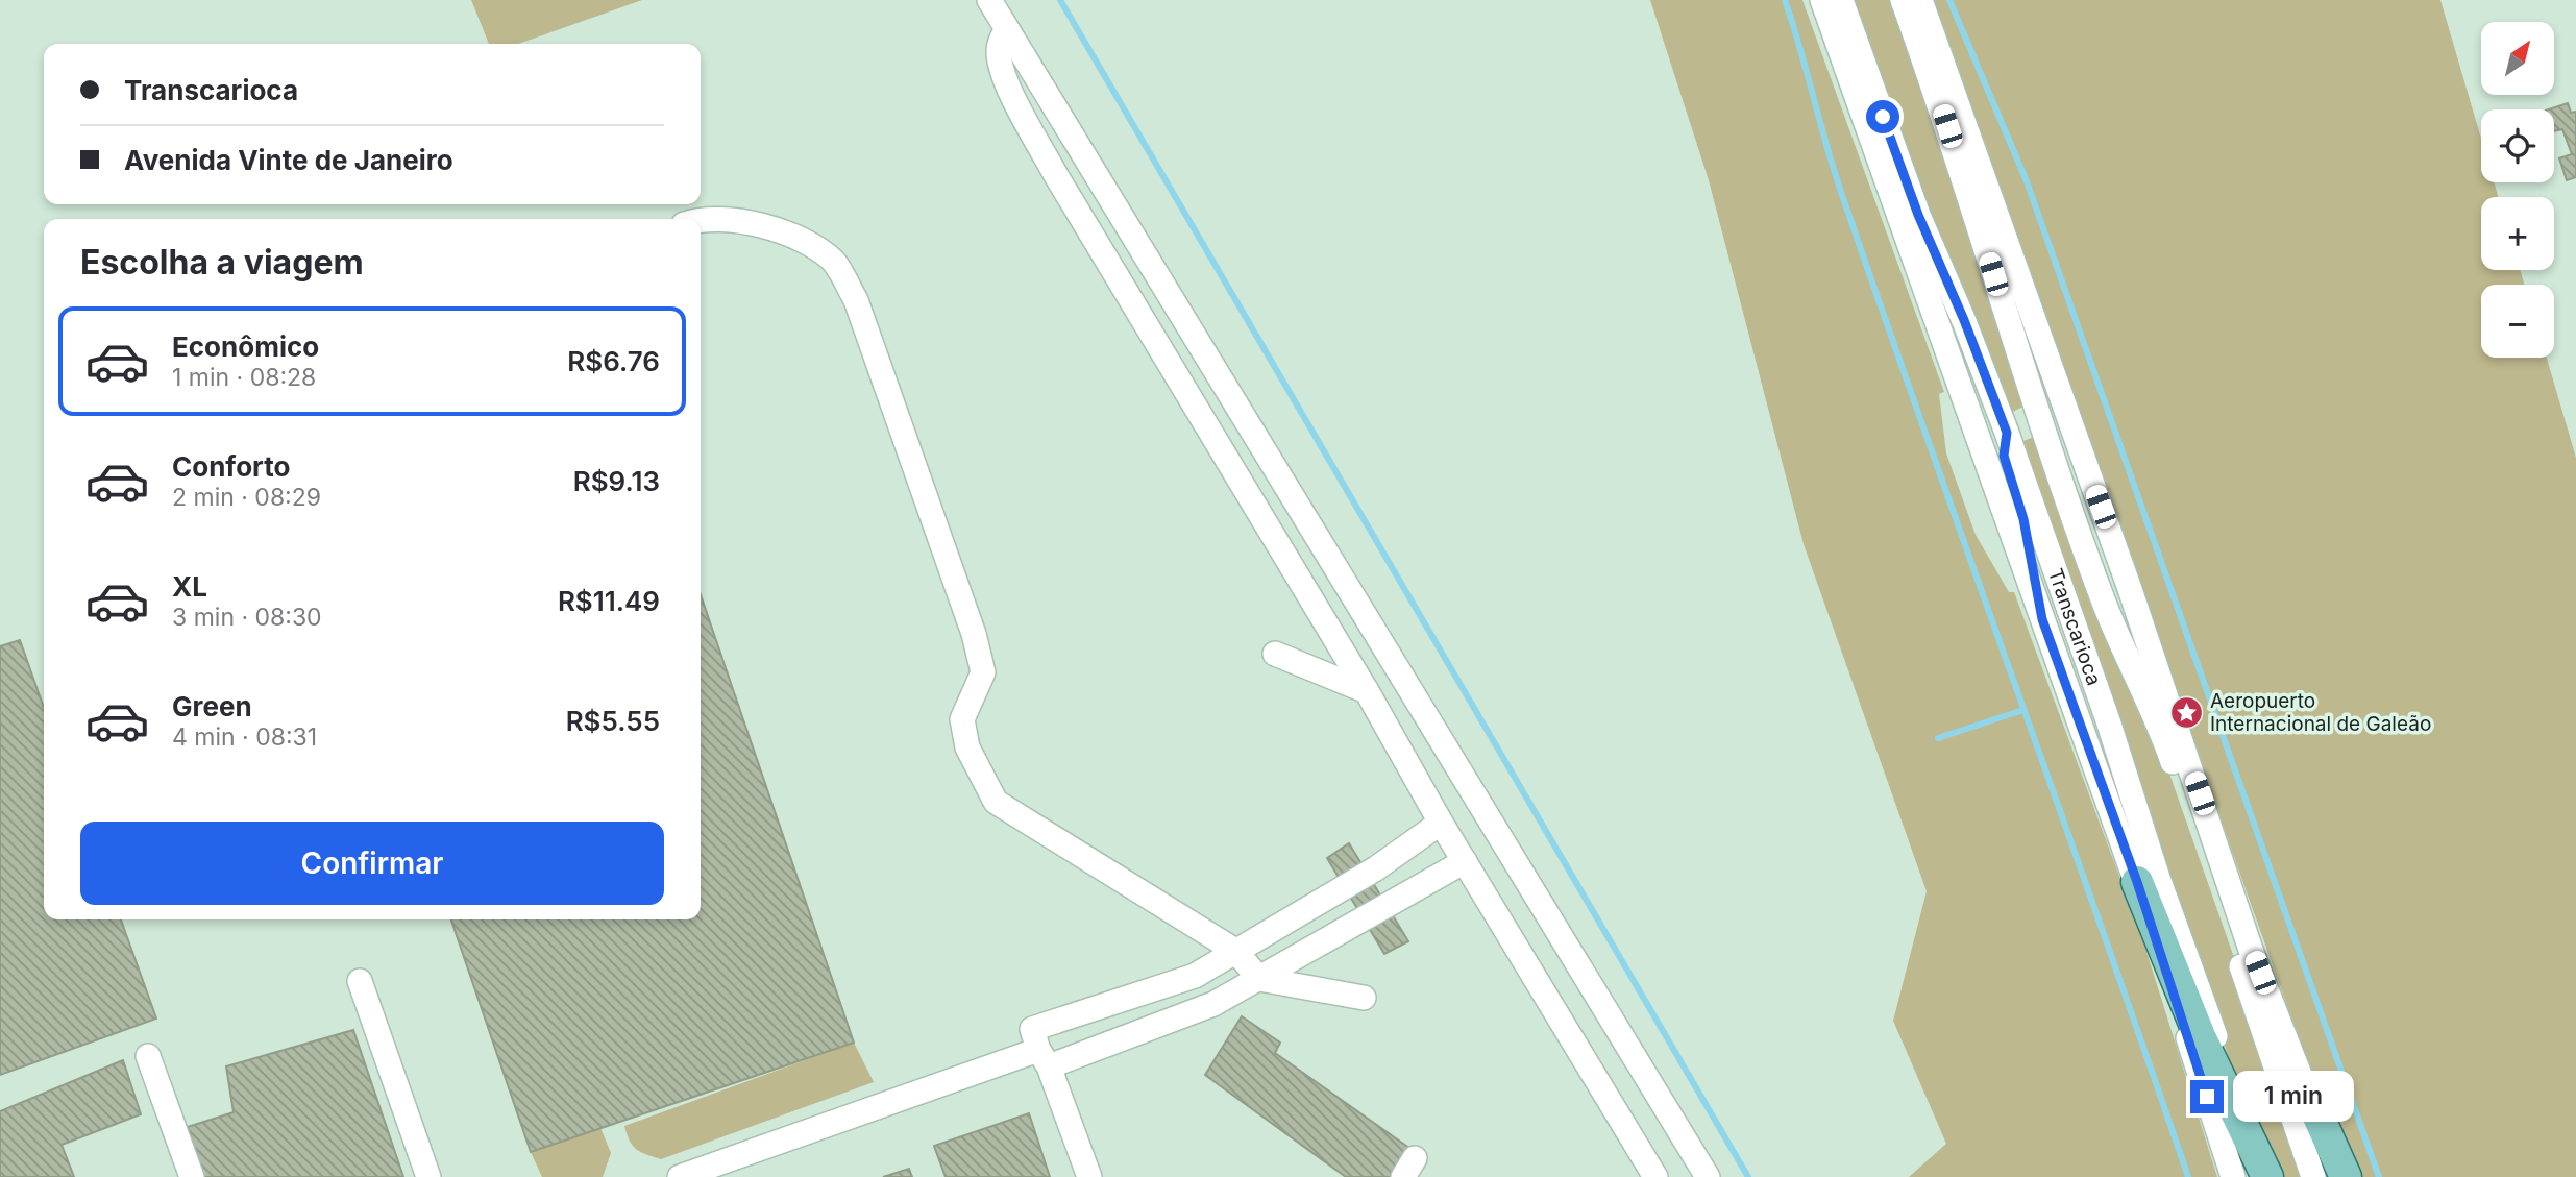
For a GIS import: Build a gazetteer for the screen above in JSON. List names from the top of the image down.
{
  "streets": {
    "street": ["Transcarioca"]
  },
  "places": {
    "place": ["Aeropuerto Internacional de Galeão"]
  },
  "north": "top right",
  "page": {
    "map_buttons": ["+", "−"],
    "banner": ["Transcarioca", "Avenida Vinte de Janeiro"],
    "heading": "Escolha a viagem",
    "list": [
      {
        "name": "Econômico",
        "note": "1 min · 08:28",
        "value": "R$6.76"
      },
      {
        "name": "Conforto",
        "note": "2 min · 08:29",
        "value": "R$9.13"
      },
      {
        "name": "XL",
        "note": "3 min · 08:30",
        "value": "R$11.49"
      },
      {
        "name": "Green",
        "note": "4 min · 08:31",
        "value": "R$5.55"
      }
    ],
    "buttons": "Confirmar",
    "bubble": "1 min"
  }
}
